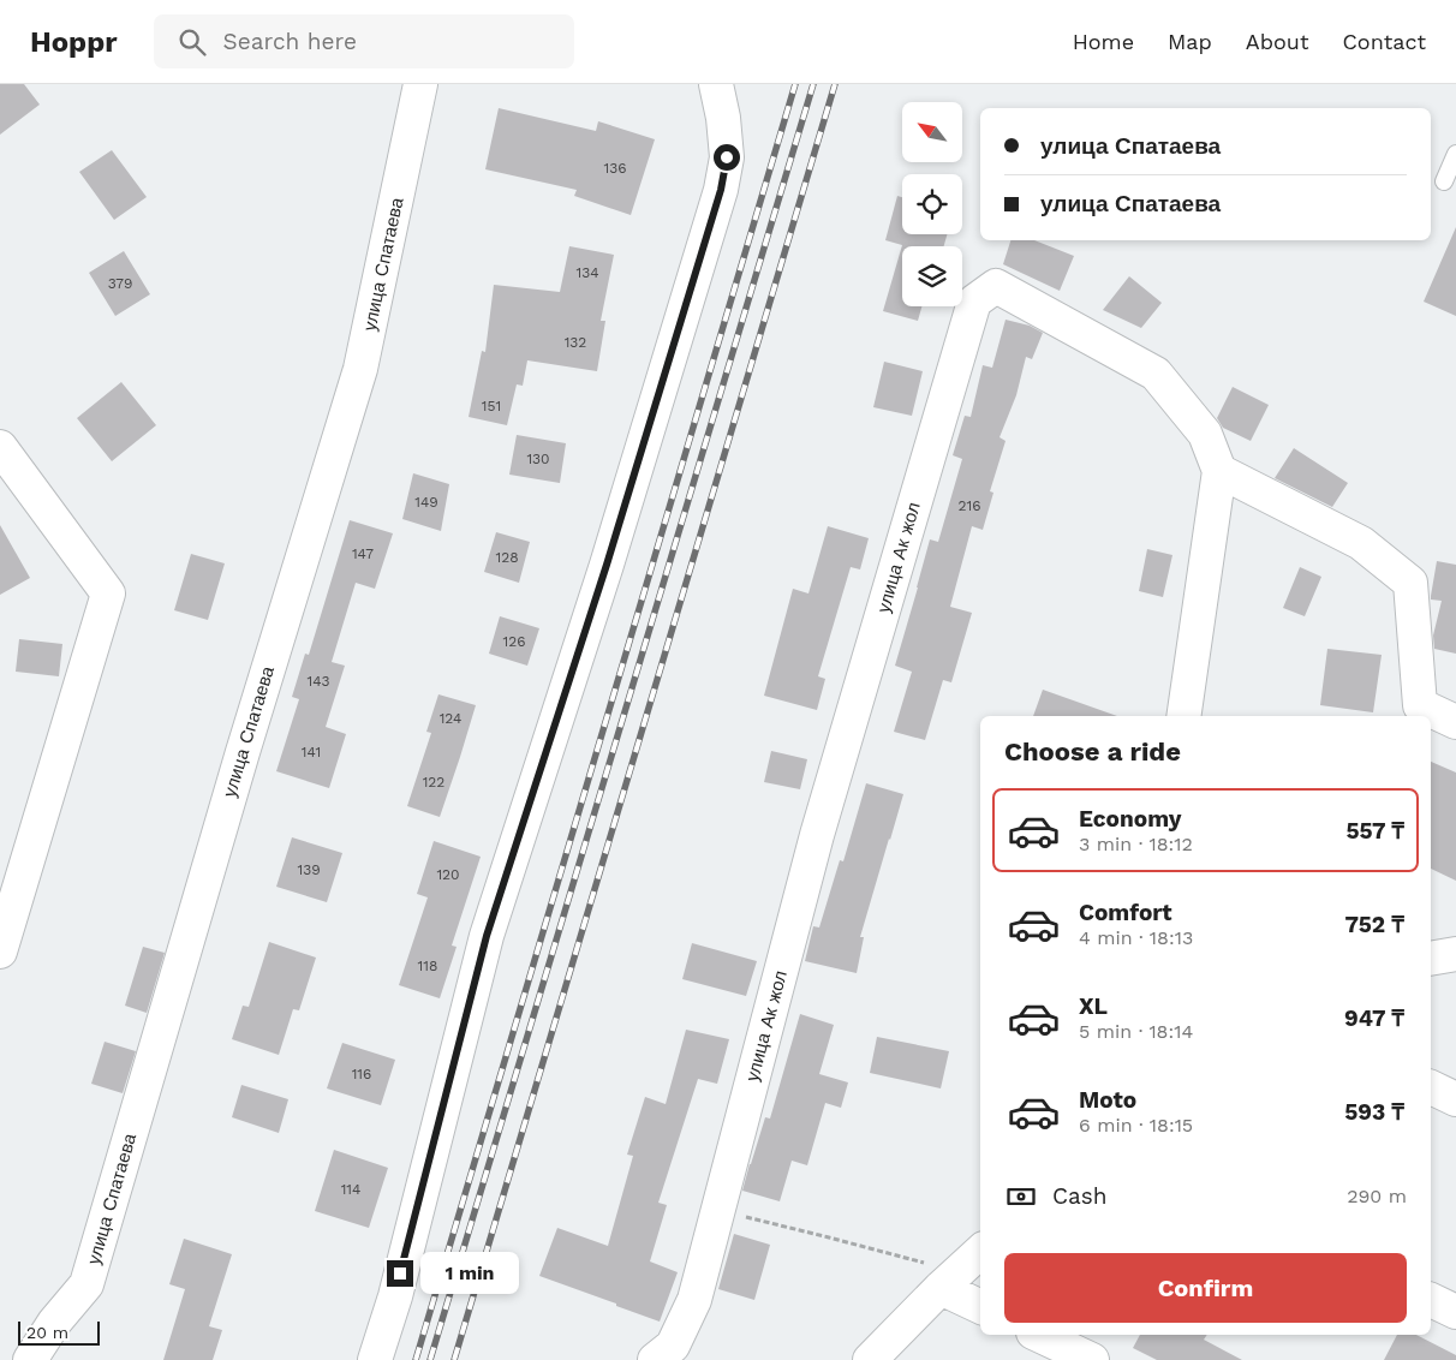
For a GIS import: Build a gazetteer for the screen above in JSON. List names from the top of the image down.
{
  "streets": {
    "street": ["улица Спатаева", "улица Ак жол"]
  },
  "house_numbers": [
    "136",
    "134",
    "379",
    "132",
    "151",
    "130",
    "149",
    "216",
    "147",
    "128",
    "126",
    "143",
    "124",
    "141",
    "122",
    "139",
    "120",
    "118",
    "116",
    "114"
  ],
  "scale_bar": "20 m",
  "north": "top left",
  "page": {
    "header": "Hoppr",
    "search": "Search here",
    "nav": [
      "Home",
      "Map",
      "About",
      "Contact"
    ],
    "banner": ["улица Спатаева", "улица Спатаева"],
    "heading": "Choose a ride",
    "list": [
      {
        "name": "Economy",
        "note": "3 min · 18:12",
        "value": "557 ₸"
      },
      {
        "name": "Comfort",
        "note": "4 min · 18:13",
        "value": "752 ₸"
      },
      {
        "name": "XL",
        "note": "5 min · 18:14",
        "value": "947 ₸"
      },
      {
        "name": "Moto",
        "note": "6 min · 18:15",
        "value": "593 ₸"
      }
    ],
    "pay": ["Cash", "290 m"],
    "buttons": "Confirm",
    "bubble": "1 min",
    "scale": "20 m"
  }
}
